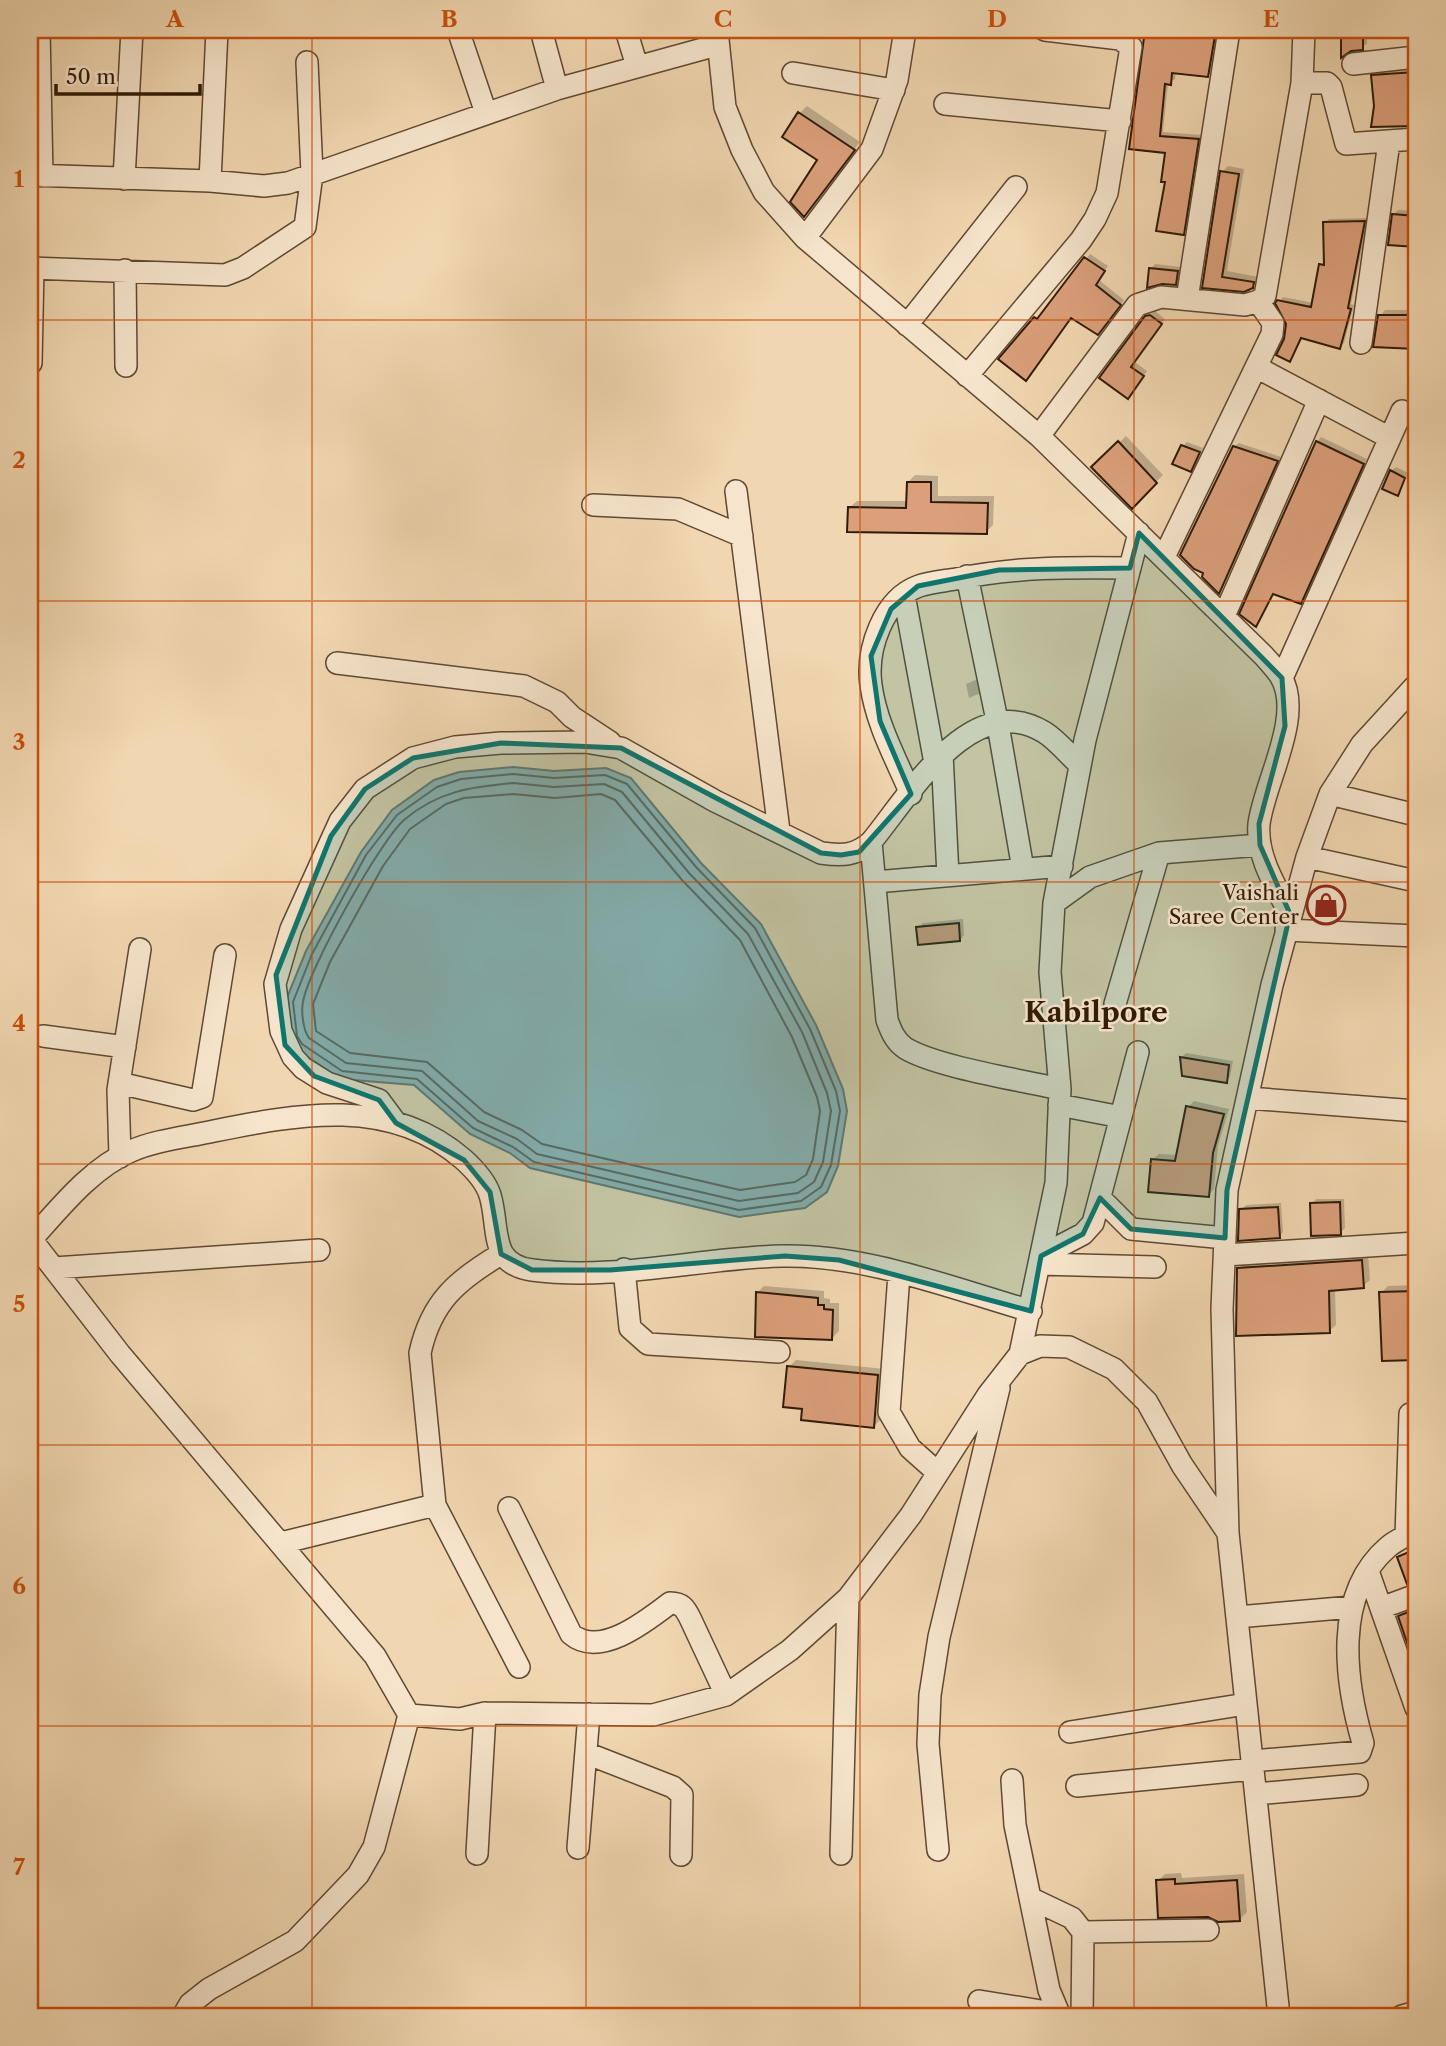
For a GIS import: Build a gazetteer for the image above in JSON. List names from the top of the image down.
{
  "districts": ["Kabilpore"],
  "places": {
    "shop": ["Vaishali Saree Center"]
  },
  "scale_bar": "50 m",
  "grid": {
    "columns": [
      "A",
      "B",
      "C",
      "D",
      "E"
    ],
    "rows": [
      "1",
      "2",
      "3",
      "4",
      "5",
      "6",
      "7"
    ]
  }
}
